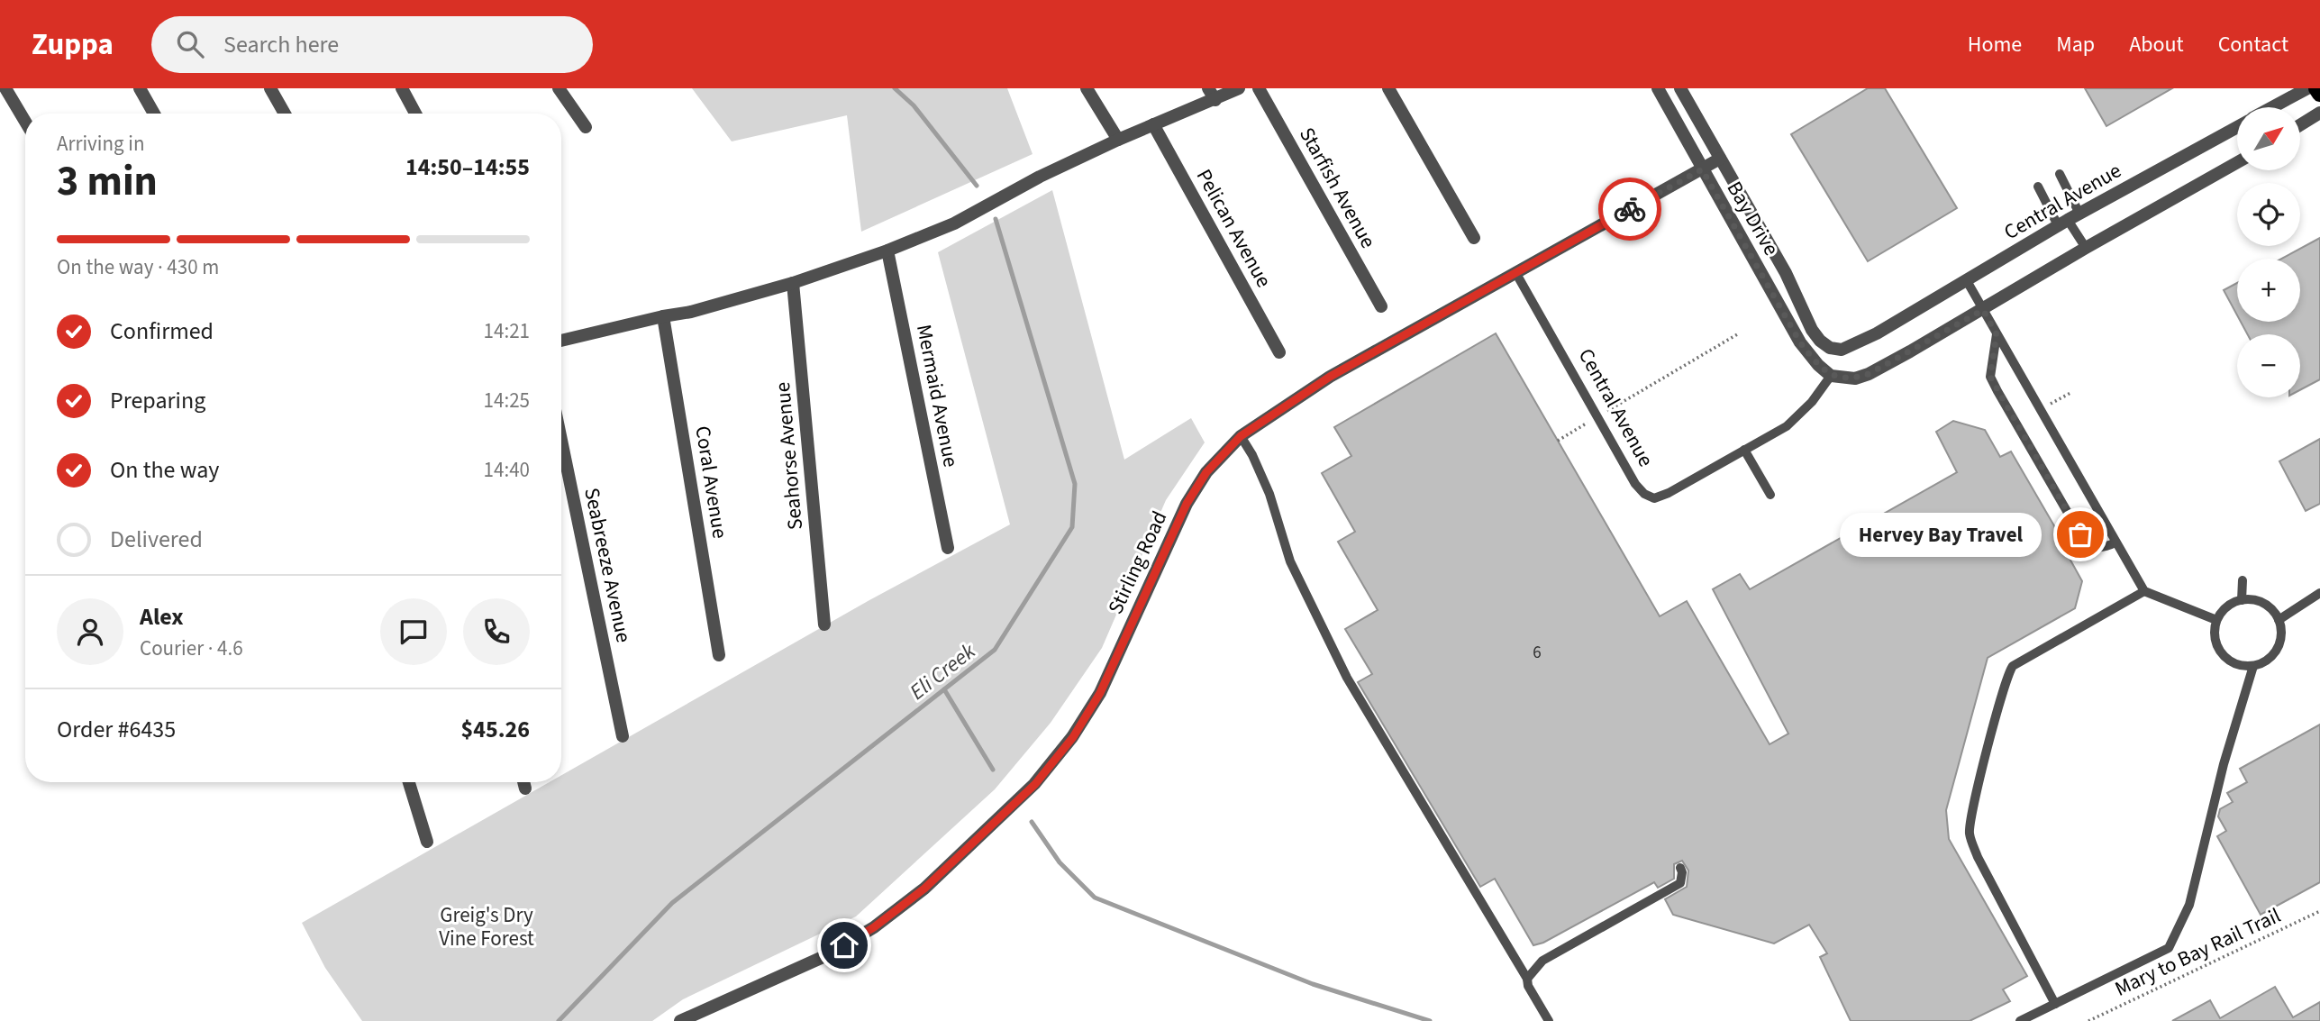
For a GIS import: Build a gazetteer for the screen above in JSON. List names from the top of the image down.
{
  "streets": {
    "street": [
      "Starfish Avenue",
      "Central Avenue",
      "Bay Drive",
      "Pelican Avenue",
      "Mermaid Avenue",
      "Seahorse Avenue",
      "Coral Avenue",
      "Stirling Road",
      "Seabreeze Avenue"
    ],
    "path": ["Mary to Bay Rail Trail"]
  },
  "crossings": [
    ["Central Avenue", "Bay Drive"],
    ["Central Avenue", "Stirling Road"],
    ["Bay Drive", "Stirling Road"]
  ],
  "water": ["Eli Creek"],
  "parks": ["Greig's Dry Vine Forest"],
  "places": ["Hervey Bay Travel"],
  "house_numbers": ["6"],
  "north": "top right",
  "page": {
    "header": "Zuppa",
    "search": "Search here",
    "nav": [
      "Home",
      "Map",
      "About",
      "Contact"
    ],
    "map_buttons": ["+", "−"],
    "heading": ["3 min", "Arriving in", "14:50–14:55"],
    "panel": [
      "Alex",
      "Courier · 4.6",
      "Order #6435",
      "$45.26"
    ],
    "bar": "On the way · 430 m",
    "list": [
      ["Confirmed", "14:21"],
      ["Preparing", "14:25"],
      ["On the way", "14:40"],
      "Delivered"
    ],
    "bubble": "Hervey Bay Travel"
  }
}
